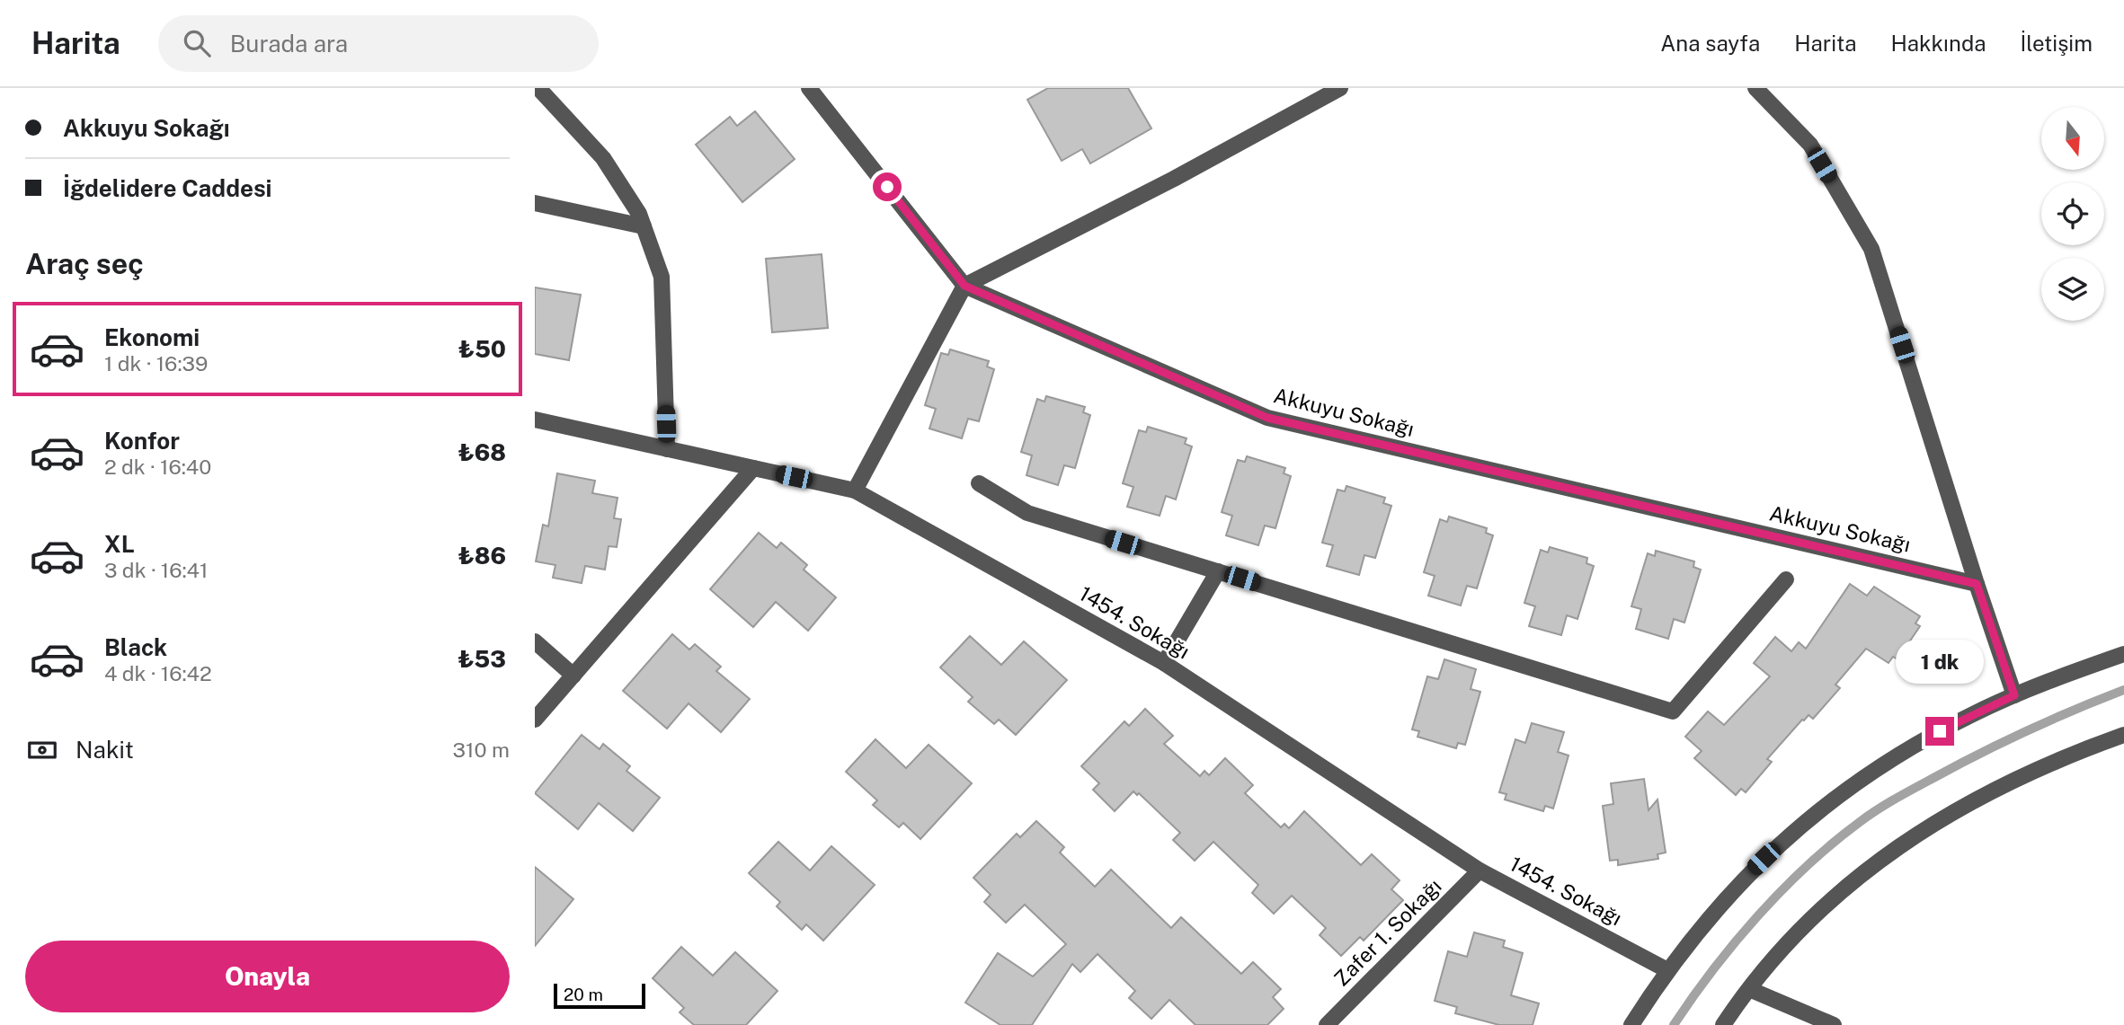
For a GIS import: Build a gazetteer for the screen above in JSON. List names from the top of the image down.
{
  "streets": {
    "street": ["Akkuyu Sokağı", "1454. Sokağı", "Zafer 1. Sokağı"]
  },
  "crossings": [
    ["1454. Sokağı", "Zafer 1. Sokağı"]
  ],
  "scale_bar": "20 m",
  "north": "bottom",
  "page": {
    "header": "Harita",
    "search": "Burada ara",
    "nav": [
      "Ana sayfa",
      "Harita",
      "Hakkında",
      "İletişim"
    ],
    "banner": ["Akkuyu Sokağı", "İğdelidere Caddesi"],
    "heading": "Araç seç",
    "list": [
      {
        "name": "Ekonomi",
        "note": "1 dk · 16:39",
        "value": "₺50"
      },
      {
        "name": "Konfor",
        "note": "2 dk · 16:40",
        "value": "₺68"
      },
      {
        "name": "XL",
        "note": "3 dk · 16:41",
        "value": "₺86"
      },
      {
        "name": "Black",
        "note": "4 dk · 16:42",
        "value": "₺53"
      }
    ],
    "bubble": "1 dk",
    "pay": ["Nakit", "310 m"],
    "buttons": "Onayla",
    "scale": "20 m"
  }
}
